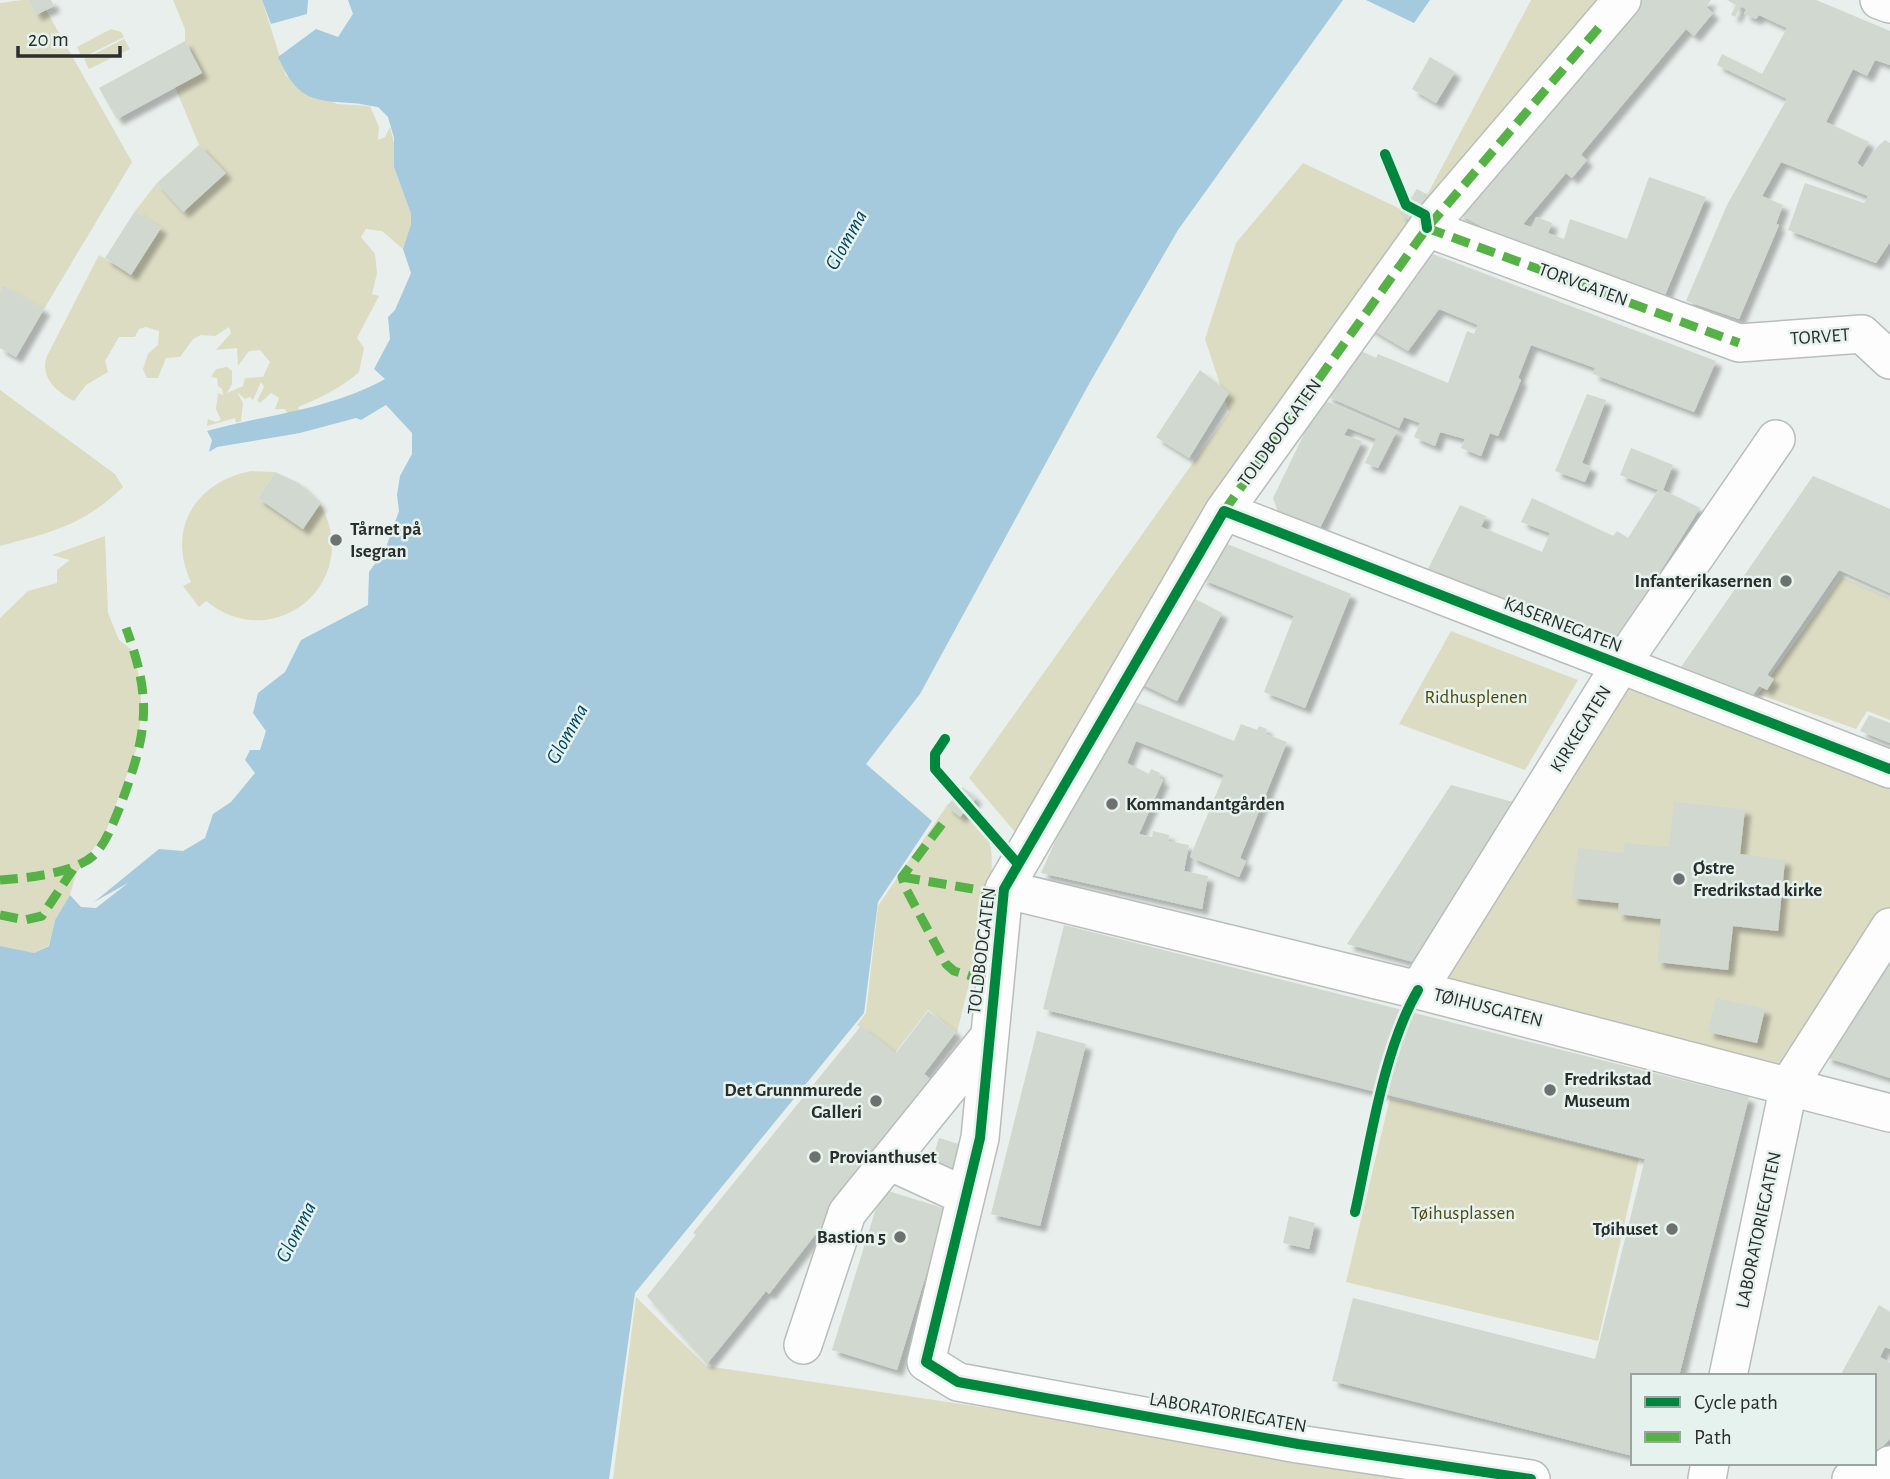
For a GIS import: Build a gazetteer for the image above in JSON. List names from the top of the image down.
{
  "streets": {
    "street": [
      "TORVGATEN",
      "TORVET",
      "TOLDBODGATEN",
      "KASERNEGATEN",
      "KIRKEGATEN",
      "TØIHUSGATEN",
      "LABORATORIEGATEN"
    ]
  },
  "crossings": [
    ["TORVGATEN", "TORVET"],
    ["TORVGATEN", "TOLDBODGATEN"],
    ["TOLDBODGATEN", "KASERNEGATEN"],
    ["TOLDBODGATEN", "TØIHUSGATEN"],
    ["TOLDBODGATEN", "LABORATORIEGATEN"],
    ["KASERNEGATEN", "KIRKEGATEN"],
    ["KIRKEGATEN", "TØIHUSGATEN"],
    ["TØIHUSGATEN", "LABORATORIEGATEN"]
  ],
  "water": ["Glomma"],
  "parks": ["Ridhusplenen", "Tøihusplassen"],
  "places": [
    "Tårnet på Isegran",
    "Infanterikasernen",
    "Kommandantgården",
    "Østre Fredrikstad kirke",
    "Fredrikstad Museum",
    "Det Grunnmurede Galleri",
    "Provianthuset",
    "Tøihuset",
    "Bastion 5"
  ],
  "legend": ["Cycle path", "Path"],
  "scale_bar": "20 m"
}
